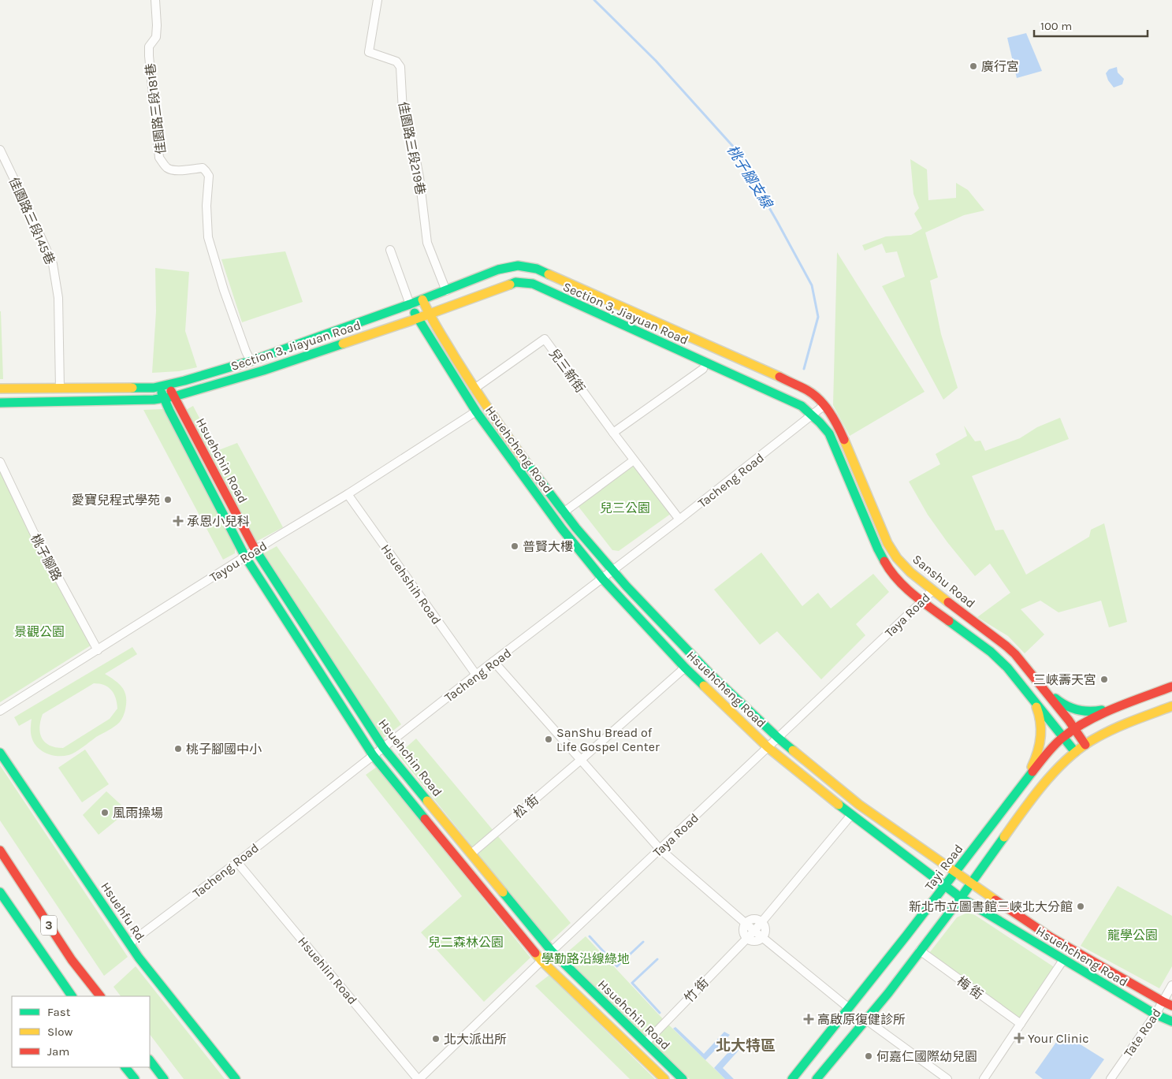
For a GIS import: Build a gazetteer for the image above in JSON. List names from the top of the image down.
{
  "streets": {
    "main road": [
      "Section 3, Jiayuan Road",
      "Hsuehcheng Road",
      "Hsuehchin Road",
      "Sanshu Road",
      "Tayi Road",
      "Hsuehfu Rd.",
      "3"
    ],
    "street": [
      "佳園路三段181巷",
      "佳園路三段219巷",
      "佳園路三段145巷",
      "兒三新街",
      "Tacheng Road",
      "桃子腳路",
      "Tayou Road",
      "Hsuehshih Road",
      "Taya Road",
      "松 街",
      "Hsuehlin Road",
      "梅 街",
      "竹 街",
      "Tate Road"
    ]
  },
  "crossings": [
    ["佳園路三段181巷", "Section 3, Jiayuan Road"],
    ["佳園路三段219巷", "Section 3, Jiayuan Road"],
    ["佳園路三段145巷", "Section 3, Jiayuan Road"],
    ["Section 3, Jiayuan Road", "Hsuehcheng Road"],
    ["Section 3, Jiayuan Road", "Hsuehchin Road"],
    ["Section 3, Jiayuan Road", "Tacheng Road"],
    ["Section 3, Jiayuan Road", "Sanshu Road"],
    ["Section 3, Jiayuan Road", "Taya Road"],
    ["Section 3, Jiayuan Road", "Tayi Road"],
    ["兒三新街", "Hsuehcheng Road"],
    ["兒三新街", "Tacheng Road"],
    ["Hsuehcheng Road", "Tacheng Road"],
    ["Hsuehcheng Road", "Tayou Road"],
    ["Hsuehcheng Road", "Taya Road"],
    ["Hsuehcheng Road", "松 街"],
    ["Hsuehcheng Road", "Tayi Road"],
    ["Hsuehcheng Road", "竹 街"],
    ["Hsuehcheng Road", "Tate Road"],
    ["Hsuehchin Road", "Tacheng Road"],
    ["Hsuehchin Road", "Tayou Road"],
    ["Hsuehchin Road", "Taya Road"],
    ["Hsuehchin Road", "松 街"],
    ["Hsuehchin Road", "竹 街"],
    ["Tacheng Road", "Sanshu Road"],
    ["Tacheng Road", "Hsuehshih Road"],
    ["Tacheng Road", "Hsuehfu Rd."],
    ["Tacheng Road", "Hsuehlin Road"],
    ["桃子腳路", "Tayou Road"],
    ["Tayou Road", "Hsuehshih Road"],
    ["Sanshu Road", "Taya Road"],
    ["Sanshu Road", "Tayi Road"],
    ["Taya Road", "Hsuehlin Road"]
  ],
  "districts": ["北大特區"],
  "water": ["桃子腳支線"],
  "parks": [
    "兒三公園",
    "景觀公園",
    "龍學公園",
    "兒二森林公園",
    "學勤路沿線綠地"
  ],
  "places": {
    "other": [
      "廣行宮",
      "愛寶兒程式學苑",
      "普賢大樓",
      "三峽壽天宮",
      "SanShu Bread of Life Gospel Center",
      "桃子腳國中小",
      "風雨操場",
      "新北市立圖書館三峽北大分館",
      "北大派出所",
      "何嘉仁國際幼兒園"
    ],
    "health": ["承恩小兒科", "高啟原復健診所", "Your Clinic"]
  },
  "legend": ["Fast", "Slow", "Jam"],
  "scale_bar": "100 m"
}
